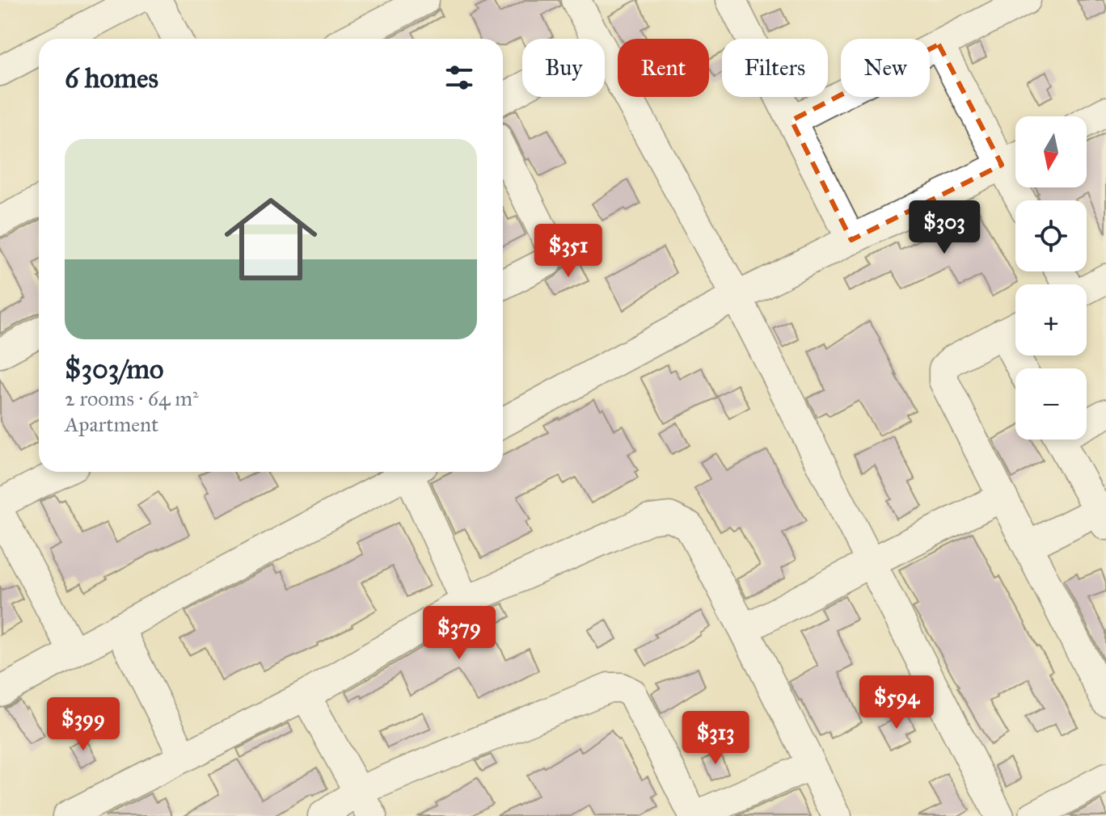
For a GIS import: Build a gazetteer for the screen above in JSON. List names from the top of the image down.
{
  "north": "bottom",
  "page": {
    "chip": [
      "Buy",
      "Rent",
      "Filters",
      "New"
    ],
    "heading": "6 homes",
    "map_buttons": ["+", "−"],
    "list": [
      {
        "name": "$303/mo",
        "note": "2 rooms · 64 m² · Apartment"
      }
    ],
    "price": [
      "$303",
      "$351",
      "$379",
      "$594",
      "$399",
      "$313"
    ]
  }
}
